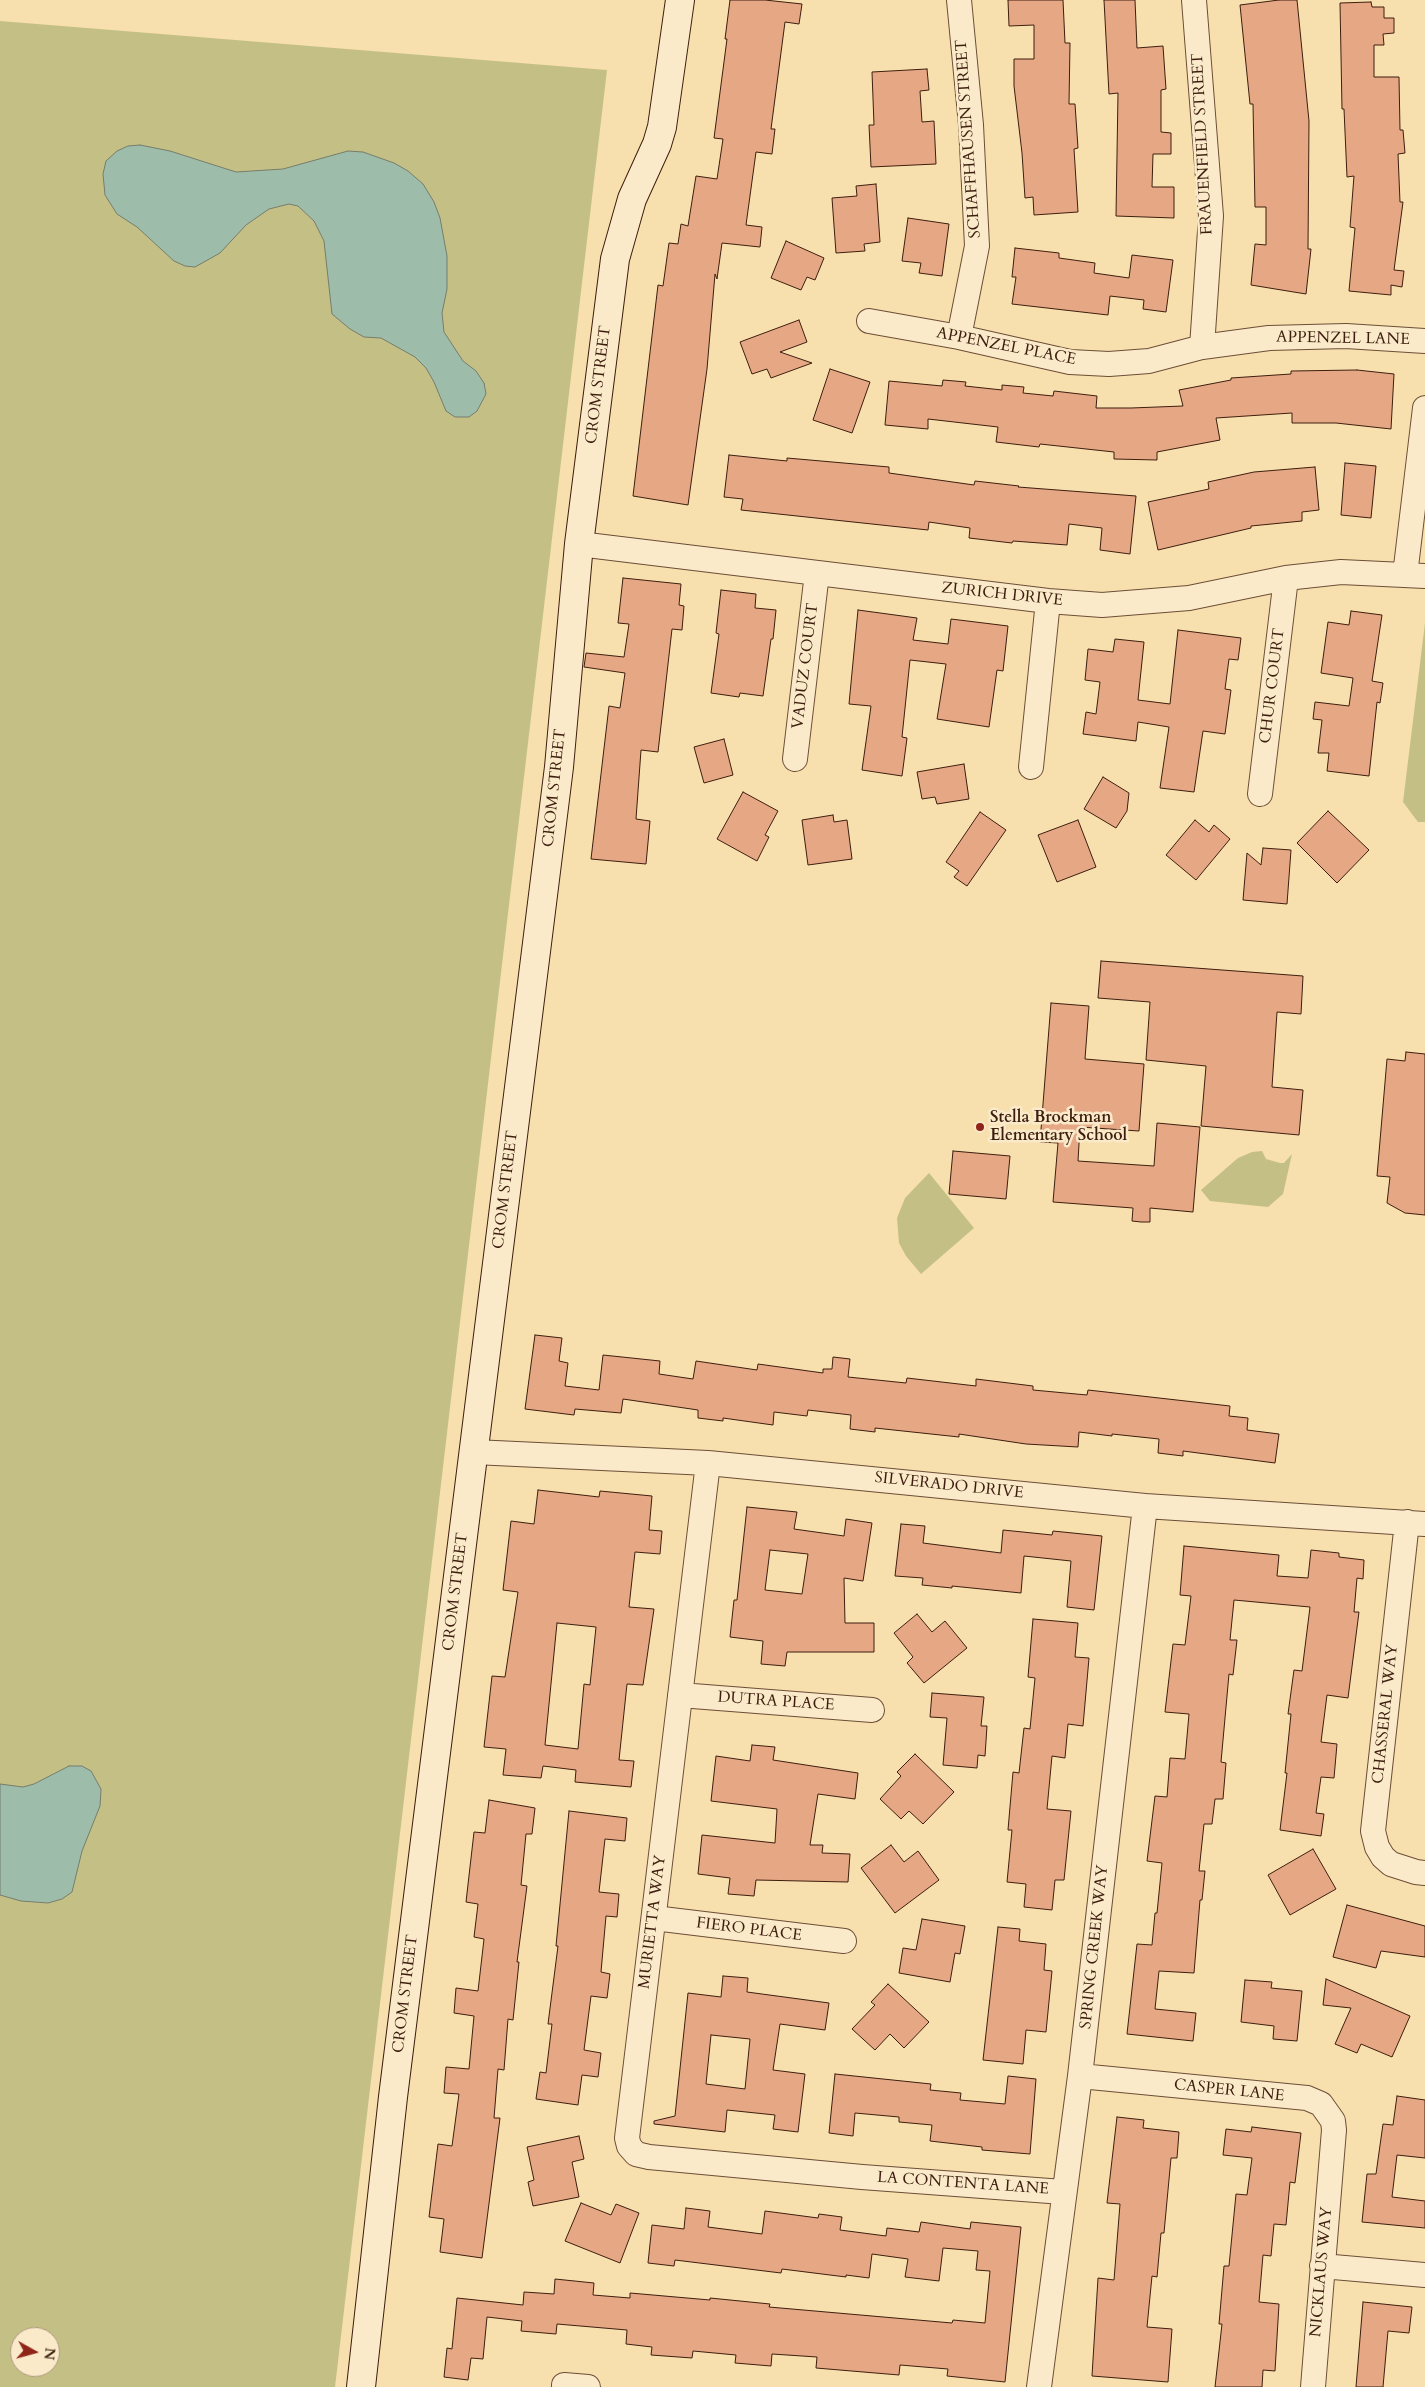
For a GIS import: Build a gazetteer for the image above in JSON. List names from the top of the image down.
{
  "streets": {
    "street": [
      "SCHAFFHAUSEN STREET",
      "FRAUENFIELD STREET",
      "APPENZEL LANE",
      "APPENZEL PLACE",
      "CROM STREET",
      "ZURICH DRIVE",
      "VADUZ COURT",
      "CHUR COURT",
      "SILVERADO DRIVE",
      "DUTRA PLACE",
      "CHASSERAL WAY",
      "MURIETTA WAY",
      "FIERO PLACE",
      "SPRING CREEK WAY",
      "CASPER LANE",
      "LA CONTENTA LANE",
      "NICKLAUS WAY"
    ]
  },
  "crossings": [
    ["SCHAFFHAUSEN STREET", "APPENZEL PLACE"],
    ["FRAUENFIELD STREET", "APPENZEL LANE"],
    ["FRAUENFIELD STREET", "APPENZEL PLACE"],
    ["APPENZEL LANE", "APPENZEL PLACE"],
    ["CROM STREET", "ZURICH DRIVE"],
    ["CROM STREET", "SILVERADO DRIVE"],
    ["ZURICH DRIVE", "VADUZ COURT"],
    ["ZURICH DRIVE", "CHUR COURT"],
    ["SILVERADO DRIVE", "CHASSERAL WAY"],
    ["SILVERADO DRIVE", "MURIETTA WAY"],
    ["SILVERADO DRIVE", "SPRING CREEK WAY"],
    ["DUTRA PLACE", "MURIETTA WAY"],
    ["MURIETTA WAY", "FIERO PLACE"],
    ["MURIETTA WAY", "LA CONTENTA LANE"],
    ["SPRING CREEK WAY", "CASPER LANE"],
    ["SPRING CREEK WAY", "LA CONTENTA LANE"],
    ["CASPER LANE", "NICKLAUS WAY"]
  ],
  "places": ["Stella Brockman Elementary School"],
  "north": "right"
}
